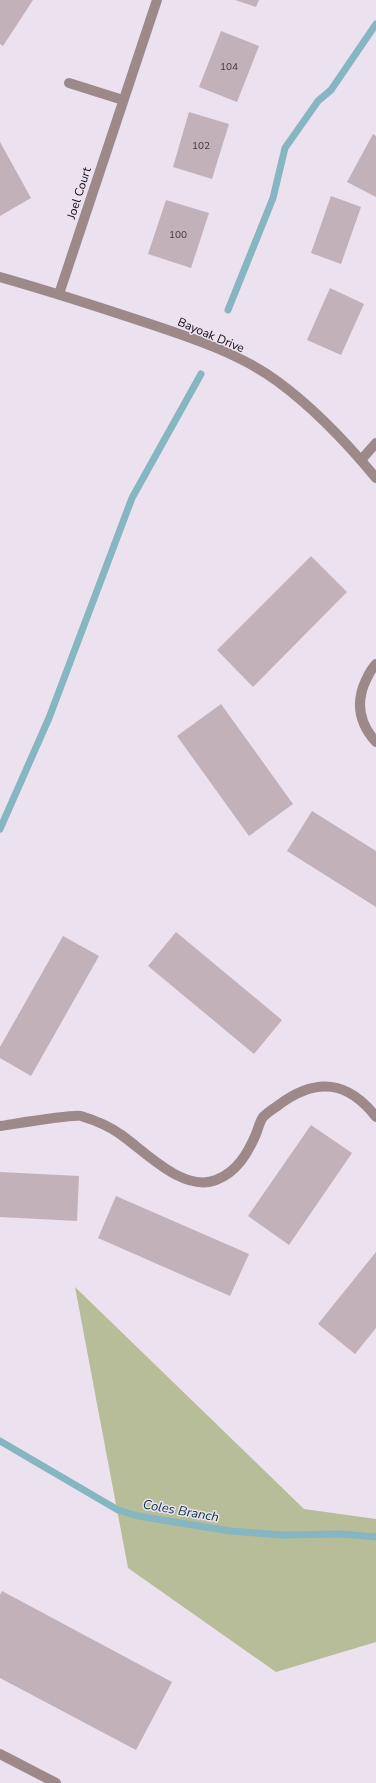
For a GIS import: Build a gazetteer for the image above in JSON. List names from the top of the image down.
{
  "streets": {
    "street": ["Joel Court", "Bayoak Drive"]
  },
  "crossings": [
    ["Joel Court", "Bayoak Drive"]
  ],
  "water": ["Coles Branch"],
  "house_numbers": ["104", "102", "100"]
}
